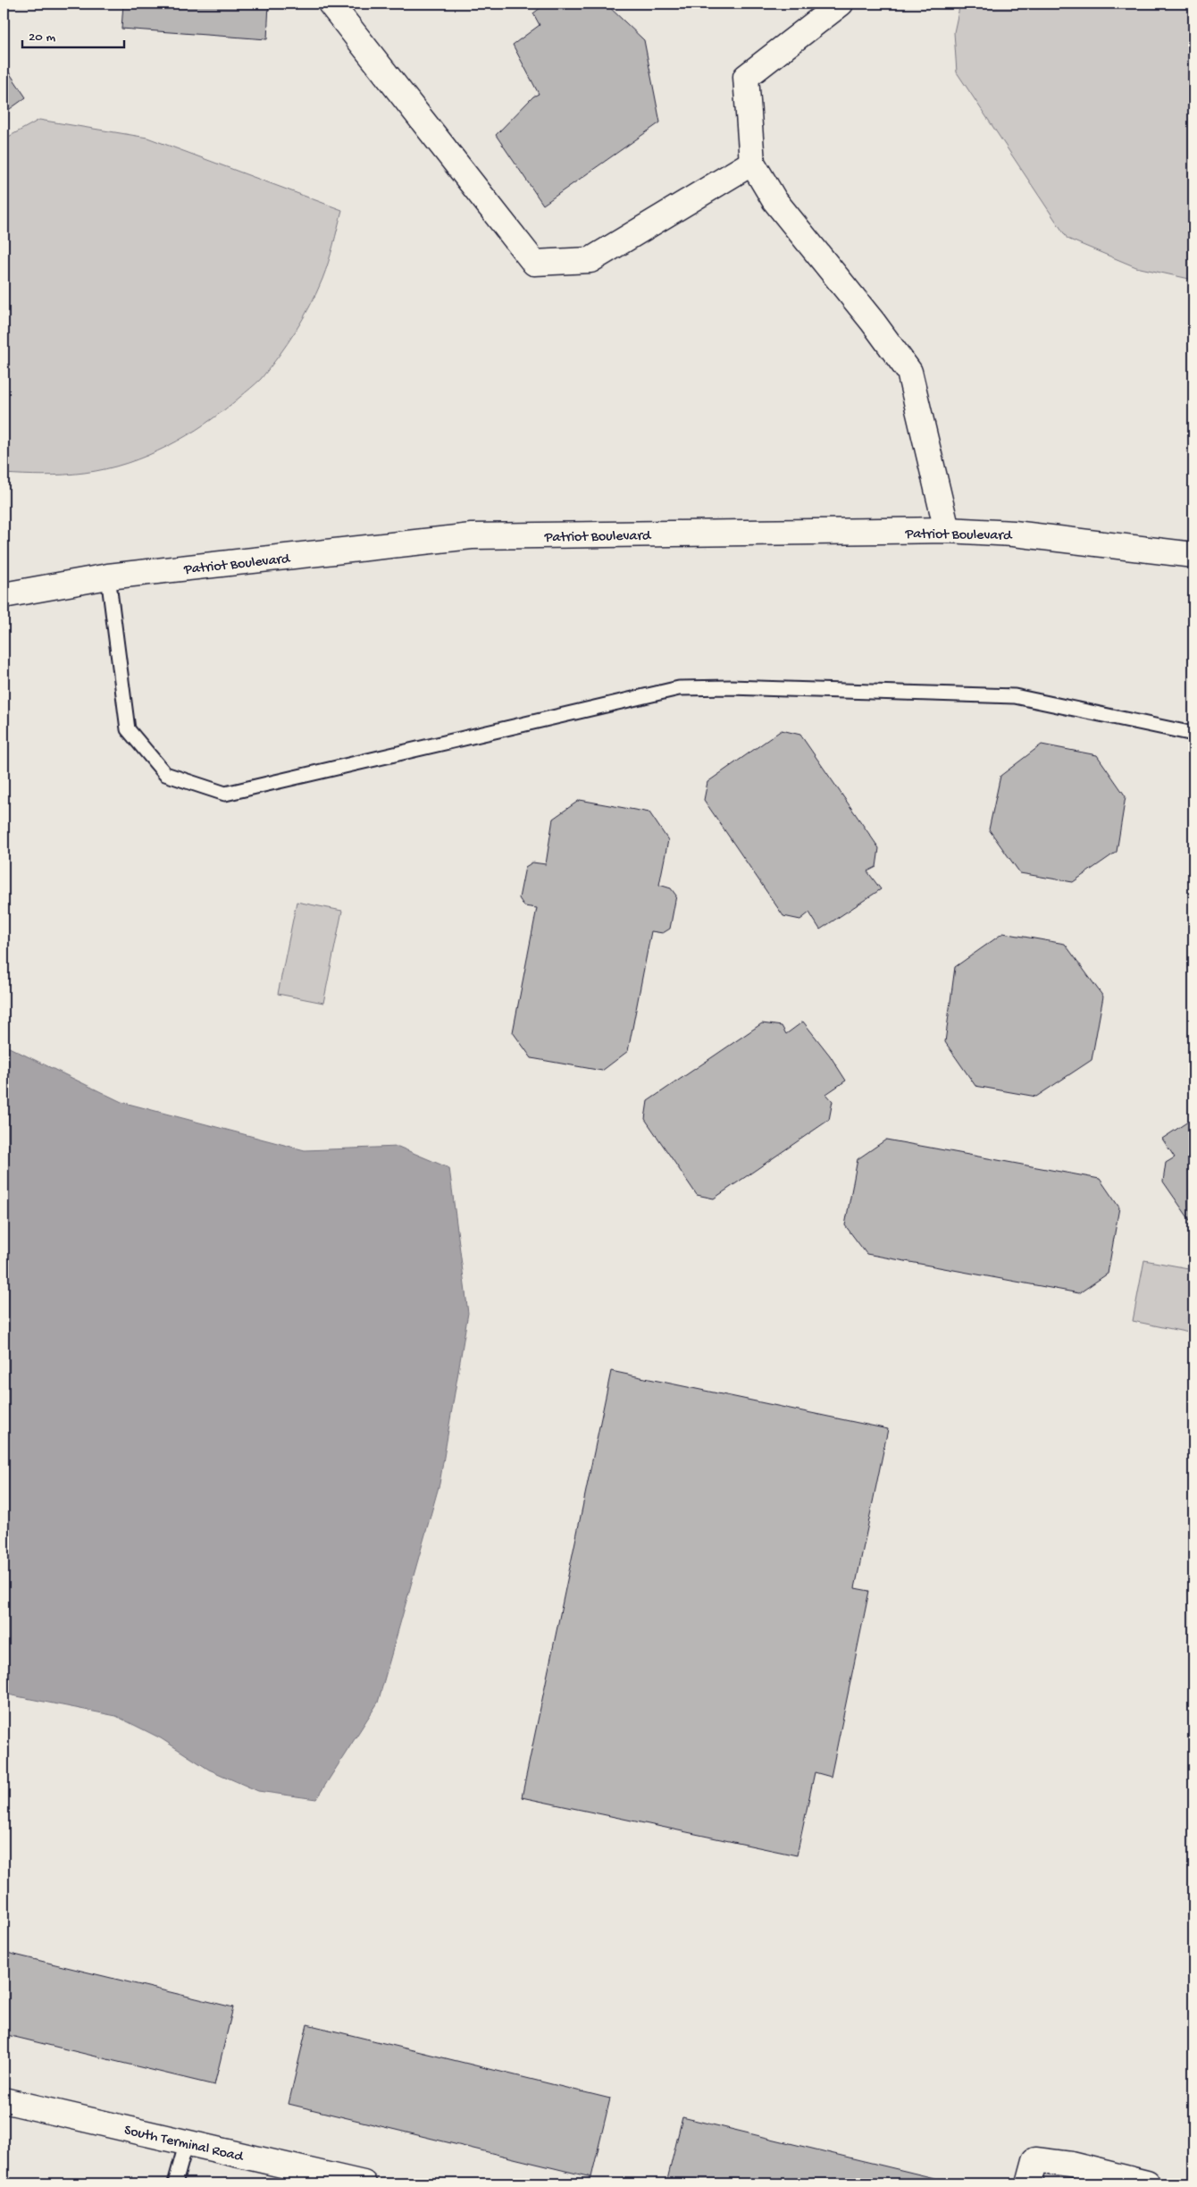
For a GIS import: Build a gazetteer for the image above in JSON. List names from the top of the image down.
{
  "streets": {
    "street": ["Patriot Boulevard", "South Terminal Road"]
  },
  "scale_bar": "20 m"
}
